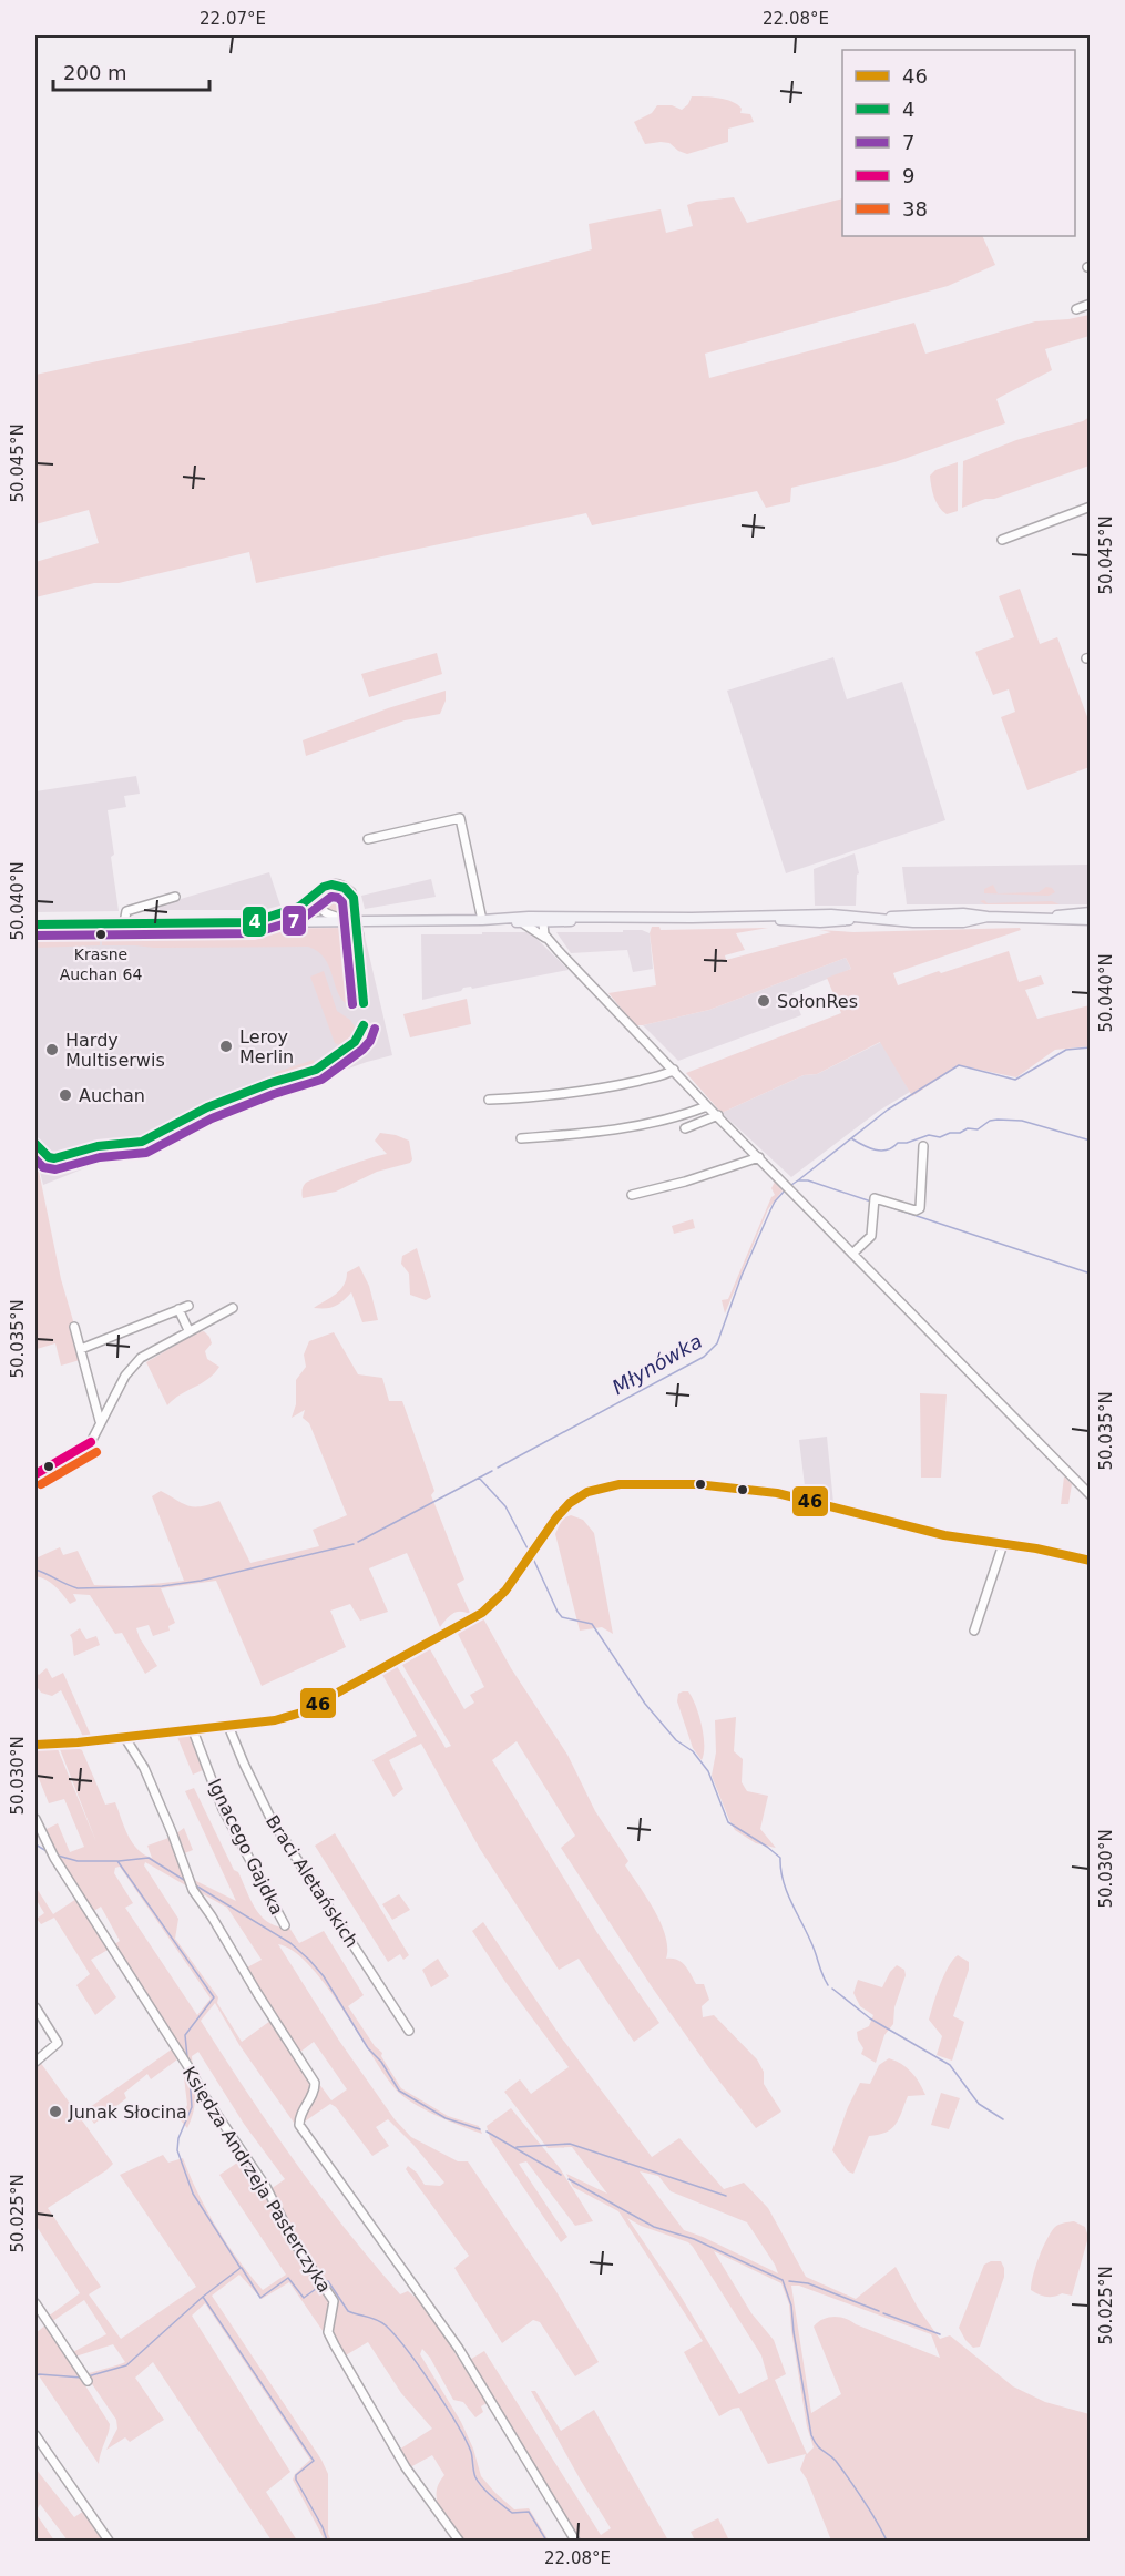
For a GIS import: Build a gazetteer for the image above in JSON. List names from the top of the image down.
{
  "streets": {
    "street": ["Ignacego Gajdka", "Braci Aletańskich", "Księdza Andrzeja Pasterczyka"]
  },
  "water": ["Młynówka"],
  "places": [
    "Krasne Auchan 64",
    "SołonRes",
    "Leroy Merlin",
    "Hardy Multiserwis",
    "Auchan",
    "Junak Słocina"
  ],
  "lines": [
    "transit line 4",
    "transit line 7",
    "transit line 9",
    "transit line 38",
    "transit line 46"
  ],
  "legend": [
    "46",
    "4",
    "7",
    "9",
    "38"
  ],
  "scale_bar": "200 m",
  "coordinates": [
    "22.07°E",
    "22.08°E",
    "50.045°N",
    "50.040°N",
    "50.035°N",
    "50.030°N",
    "50.025°N"
  ]
}
